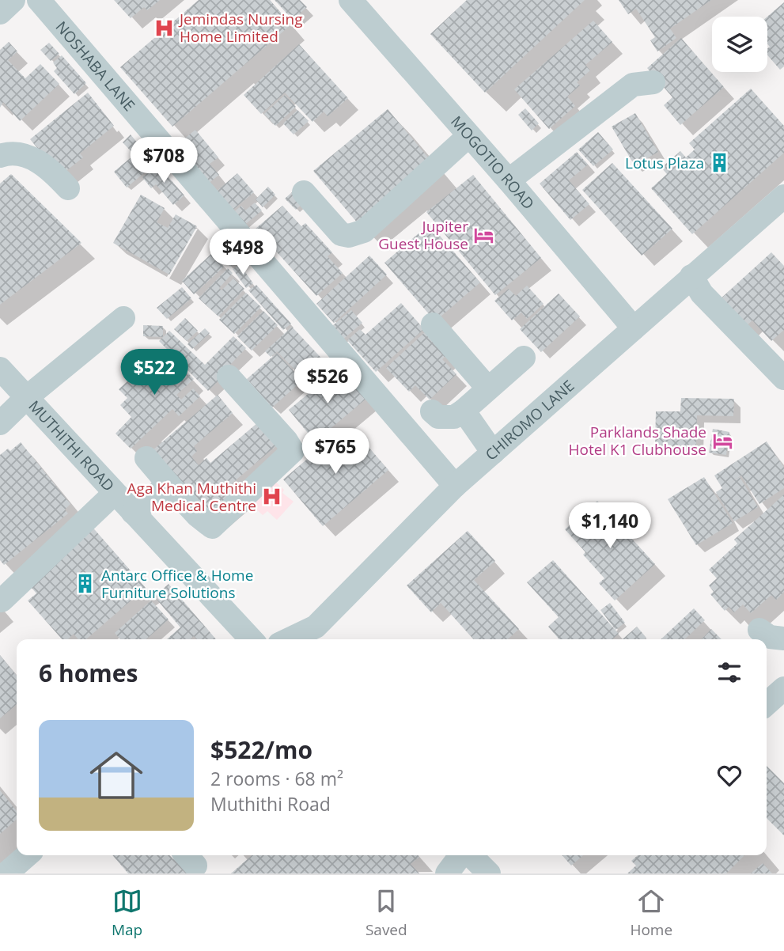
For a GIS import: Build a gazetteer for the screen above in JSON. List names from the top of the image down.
{
  "streets": {
    "street": [
      "NOSHABA LANE",
      "MOGOTIO ROAD",
      "CHIROMO LANE",
      "MUTHITHI ROAD"
    ]
  },
  "crossings": [
    ["NOSHABA LANE", "CHIROMO LANE"],
    ["MOGOTIO ROAD", "CHIROMO LANE"]
  ],
  "places": {
    "hospital": ["Jemindas Nursing Home Limited", "Aga Khan Muthithi Medical Centre"],
    "building": ["Lotus Plaza", "Antarc Office & Home Furniture Solutions"],
    "hotel": ["Jupiter Guest House", "Parklands Shade Hotel K1 Clubhouse"]
  },
  "page": {
    "price": [
      "$708",
      "$498",
      "$522",
      "$526",
      "$765",
      "$1,140"
    ],
    "heading": "6 homes",
    "list": [
      {
        "name": "$522/mo",
        "note": "2 rooms · 68 m² · Muthithi Road"
      }
    ],
    "tabs": ["Map", "Saved", "Home"]
  }
}
